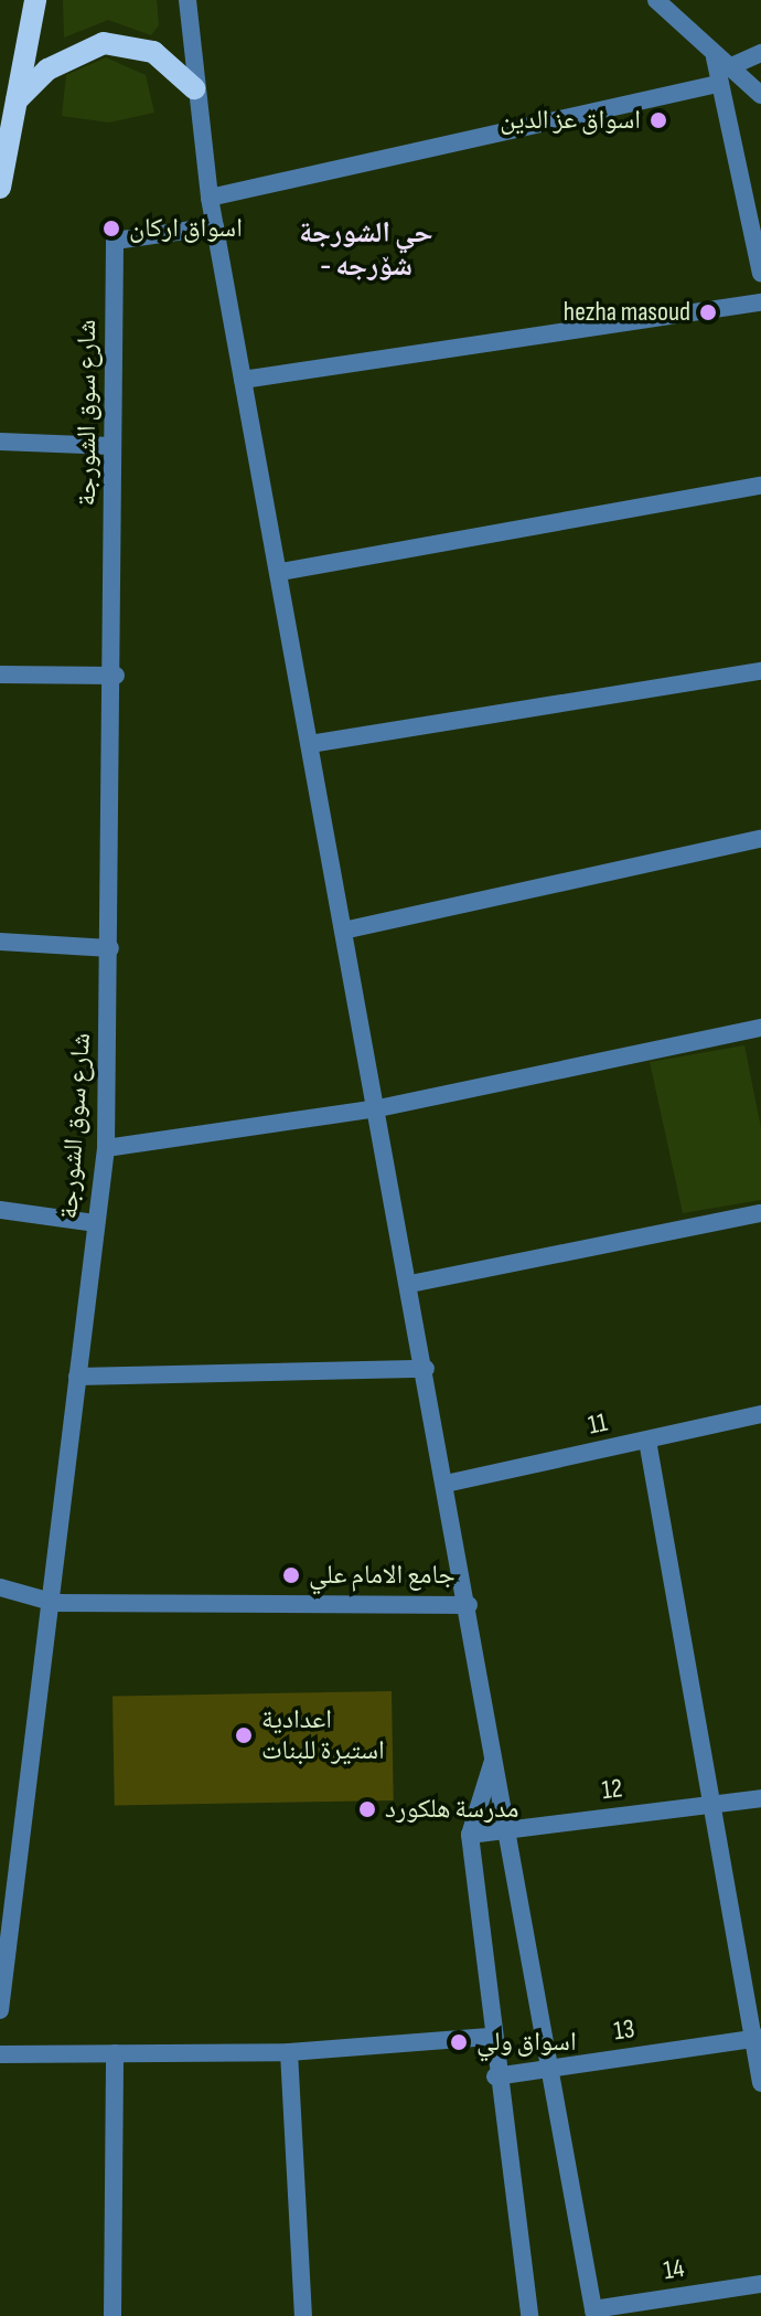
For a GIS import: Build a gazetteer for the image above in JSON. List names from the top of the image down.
{
  "streets": {
    "street": [
      "شارع سوق الشورجة",
      "11",
      "12",
      "13",
      "14"
    ]
  },
  "districts": ["حي الشورجة - شۆرجە"],
  "places": [
    "اسواق عز الدين",
    "اسواق اركان",
    "hezha masoud",
    "جامع الامام علي",
    "اعدادية استيرة للبنات",
    "مدرسة هلكورد",
    "اسواق ولي"
  ]
}
